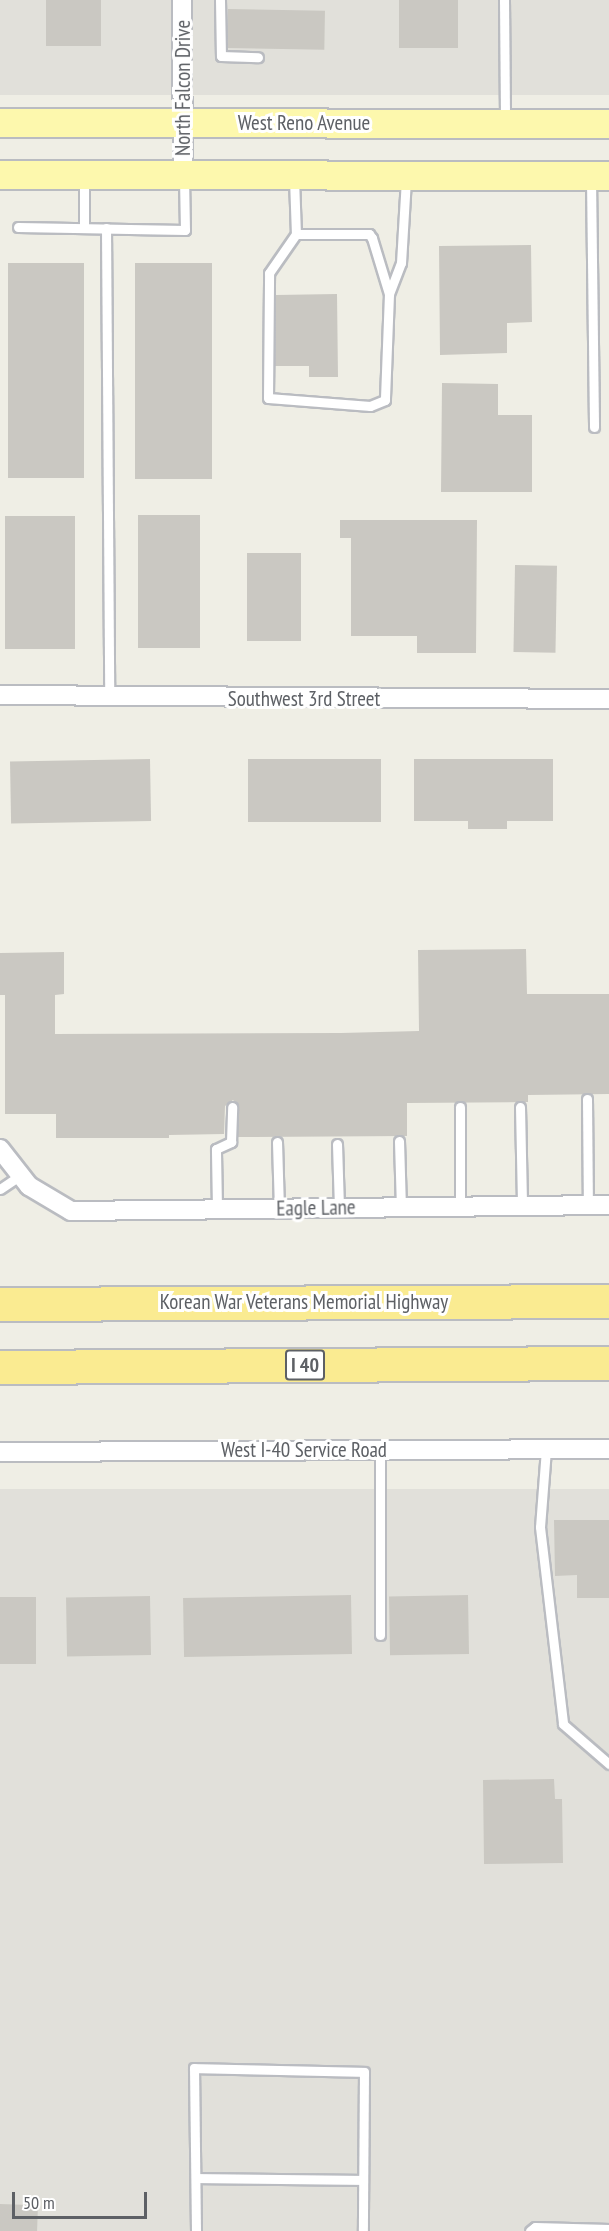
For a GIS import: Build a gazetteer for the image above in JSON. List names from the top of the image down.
{
  "streets": {
    "highway": ["Korean War Veterans Memorial Highway", "I 40"],
    "main road": ["West Reno Avenue"],
    "street": [
      "North Falcon Drive",
      "Southwest 3rd Street",
      "Eagle Lane",
      "West I-40 Service Road"
    ]
  },
  "crossings": [
    ["North Falcon Drive", "West Reno Avenue"]
  ],
  "scale_bar": "50 m"
}
